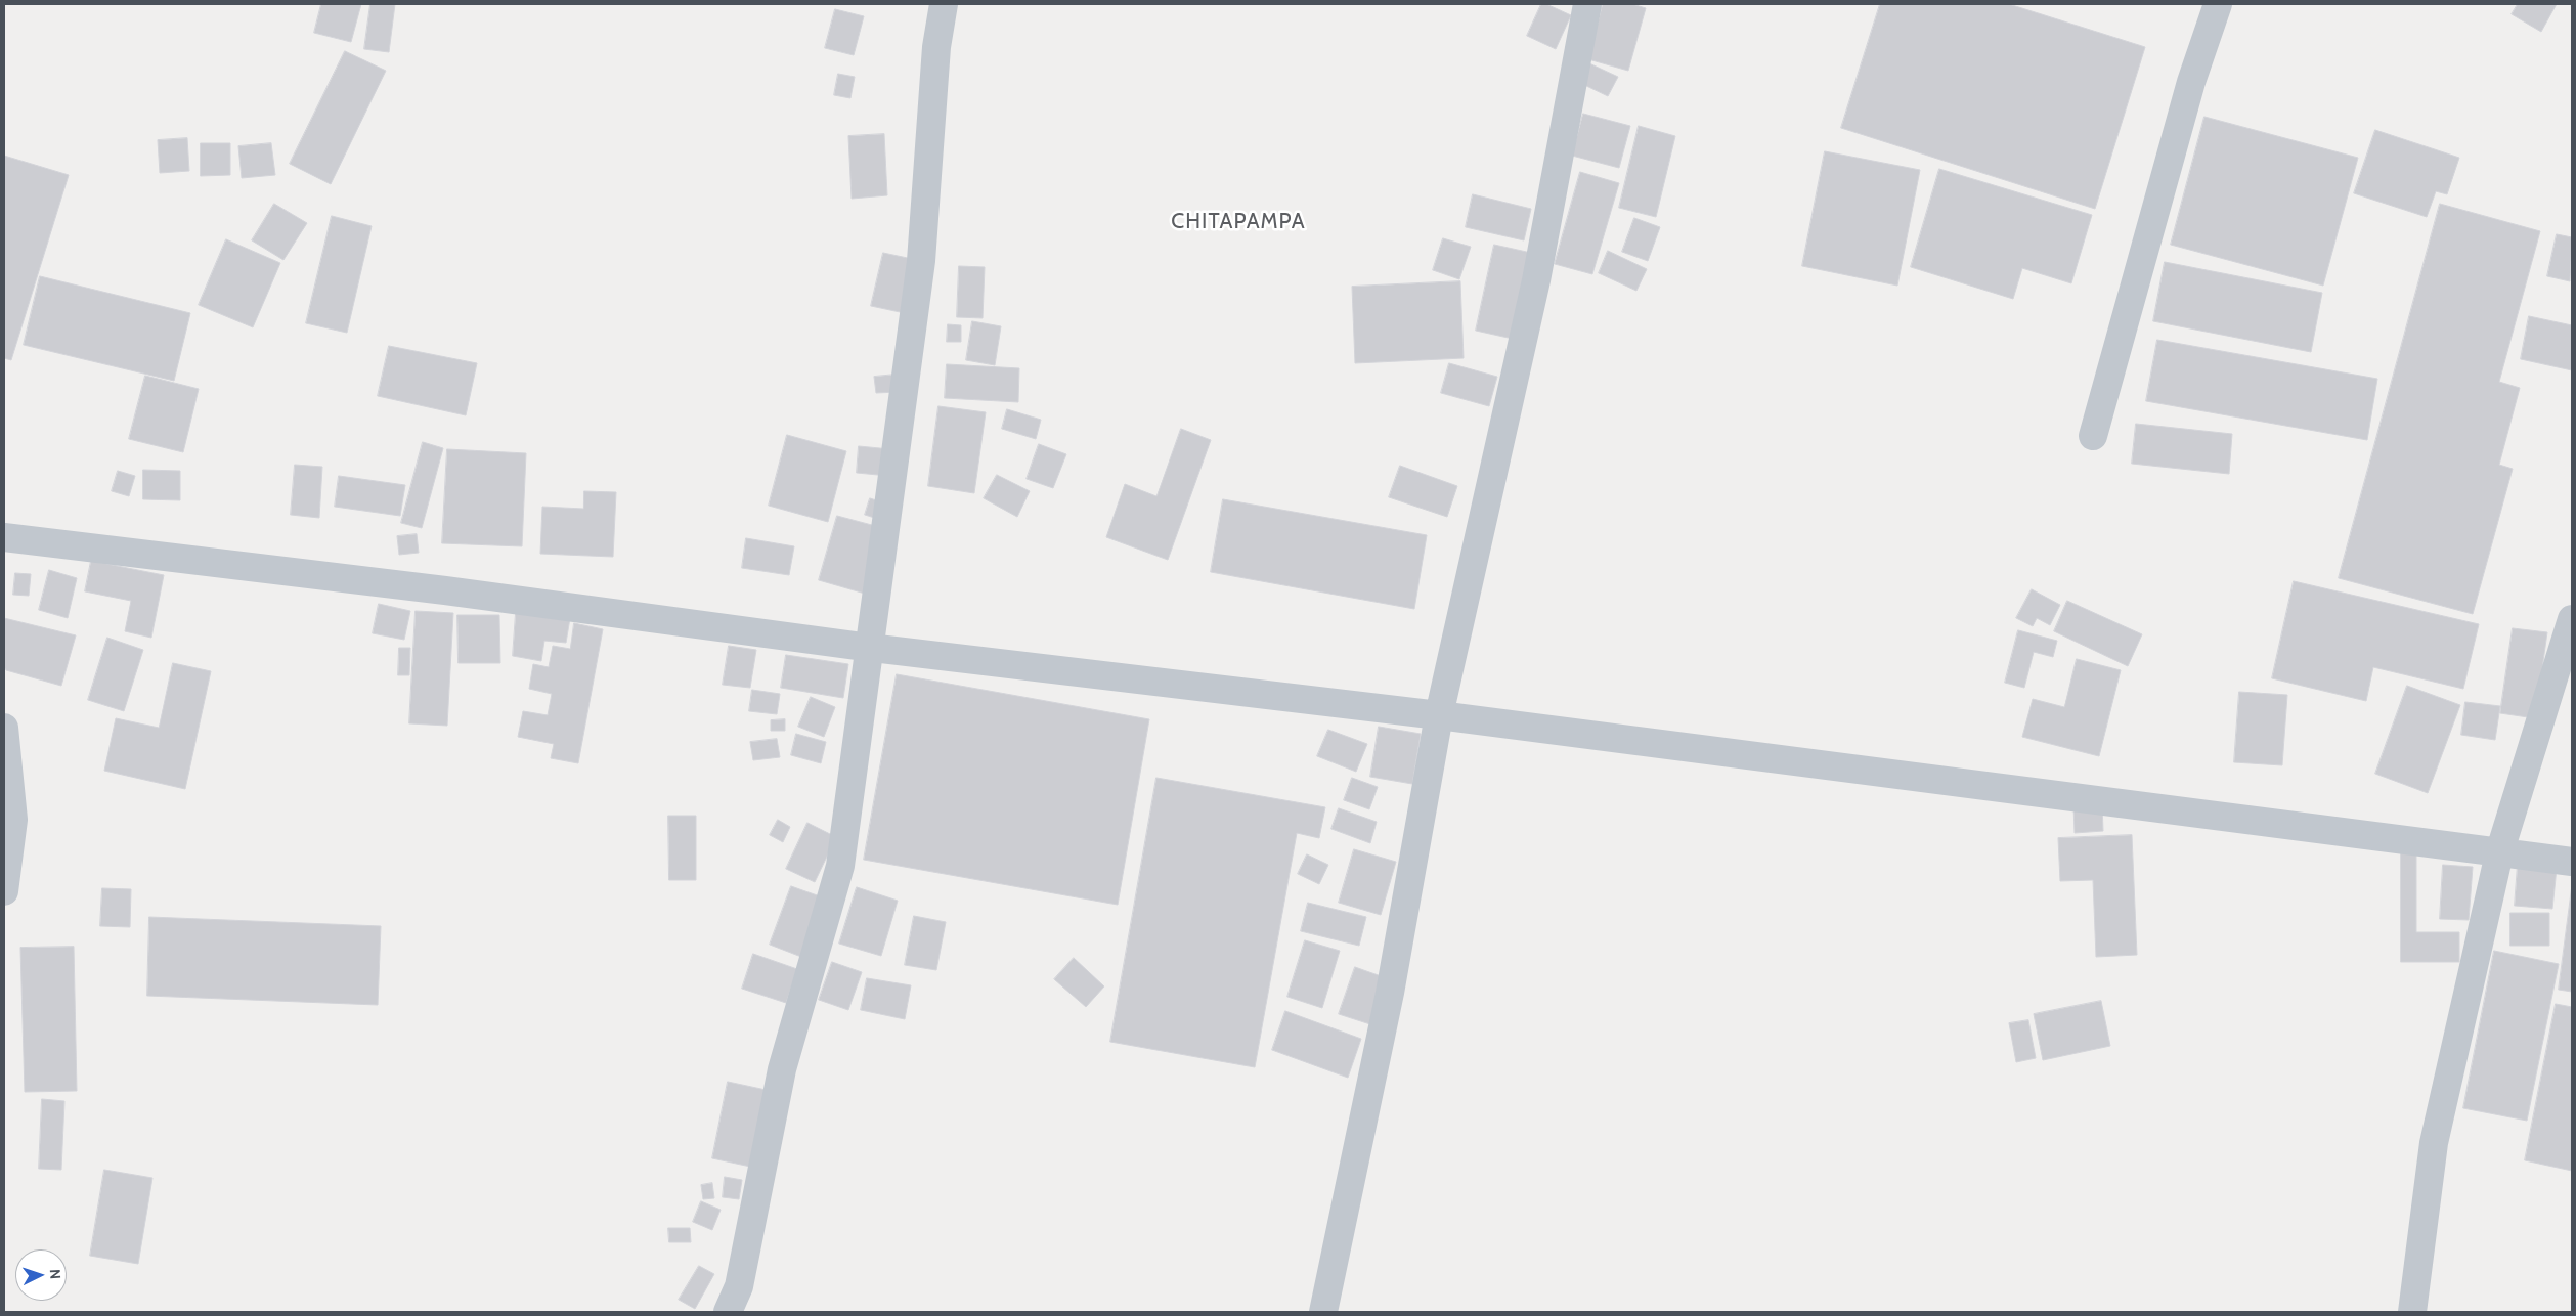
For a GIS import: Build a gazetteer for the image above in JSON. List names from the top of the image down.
{
  "districts": ["CHITAPAMPA"],
  "north": "right"
}
